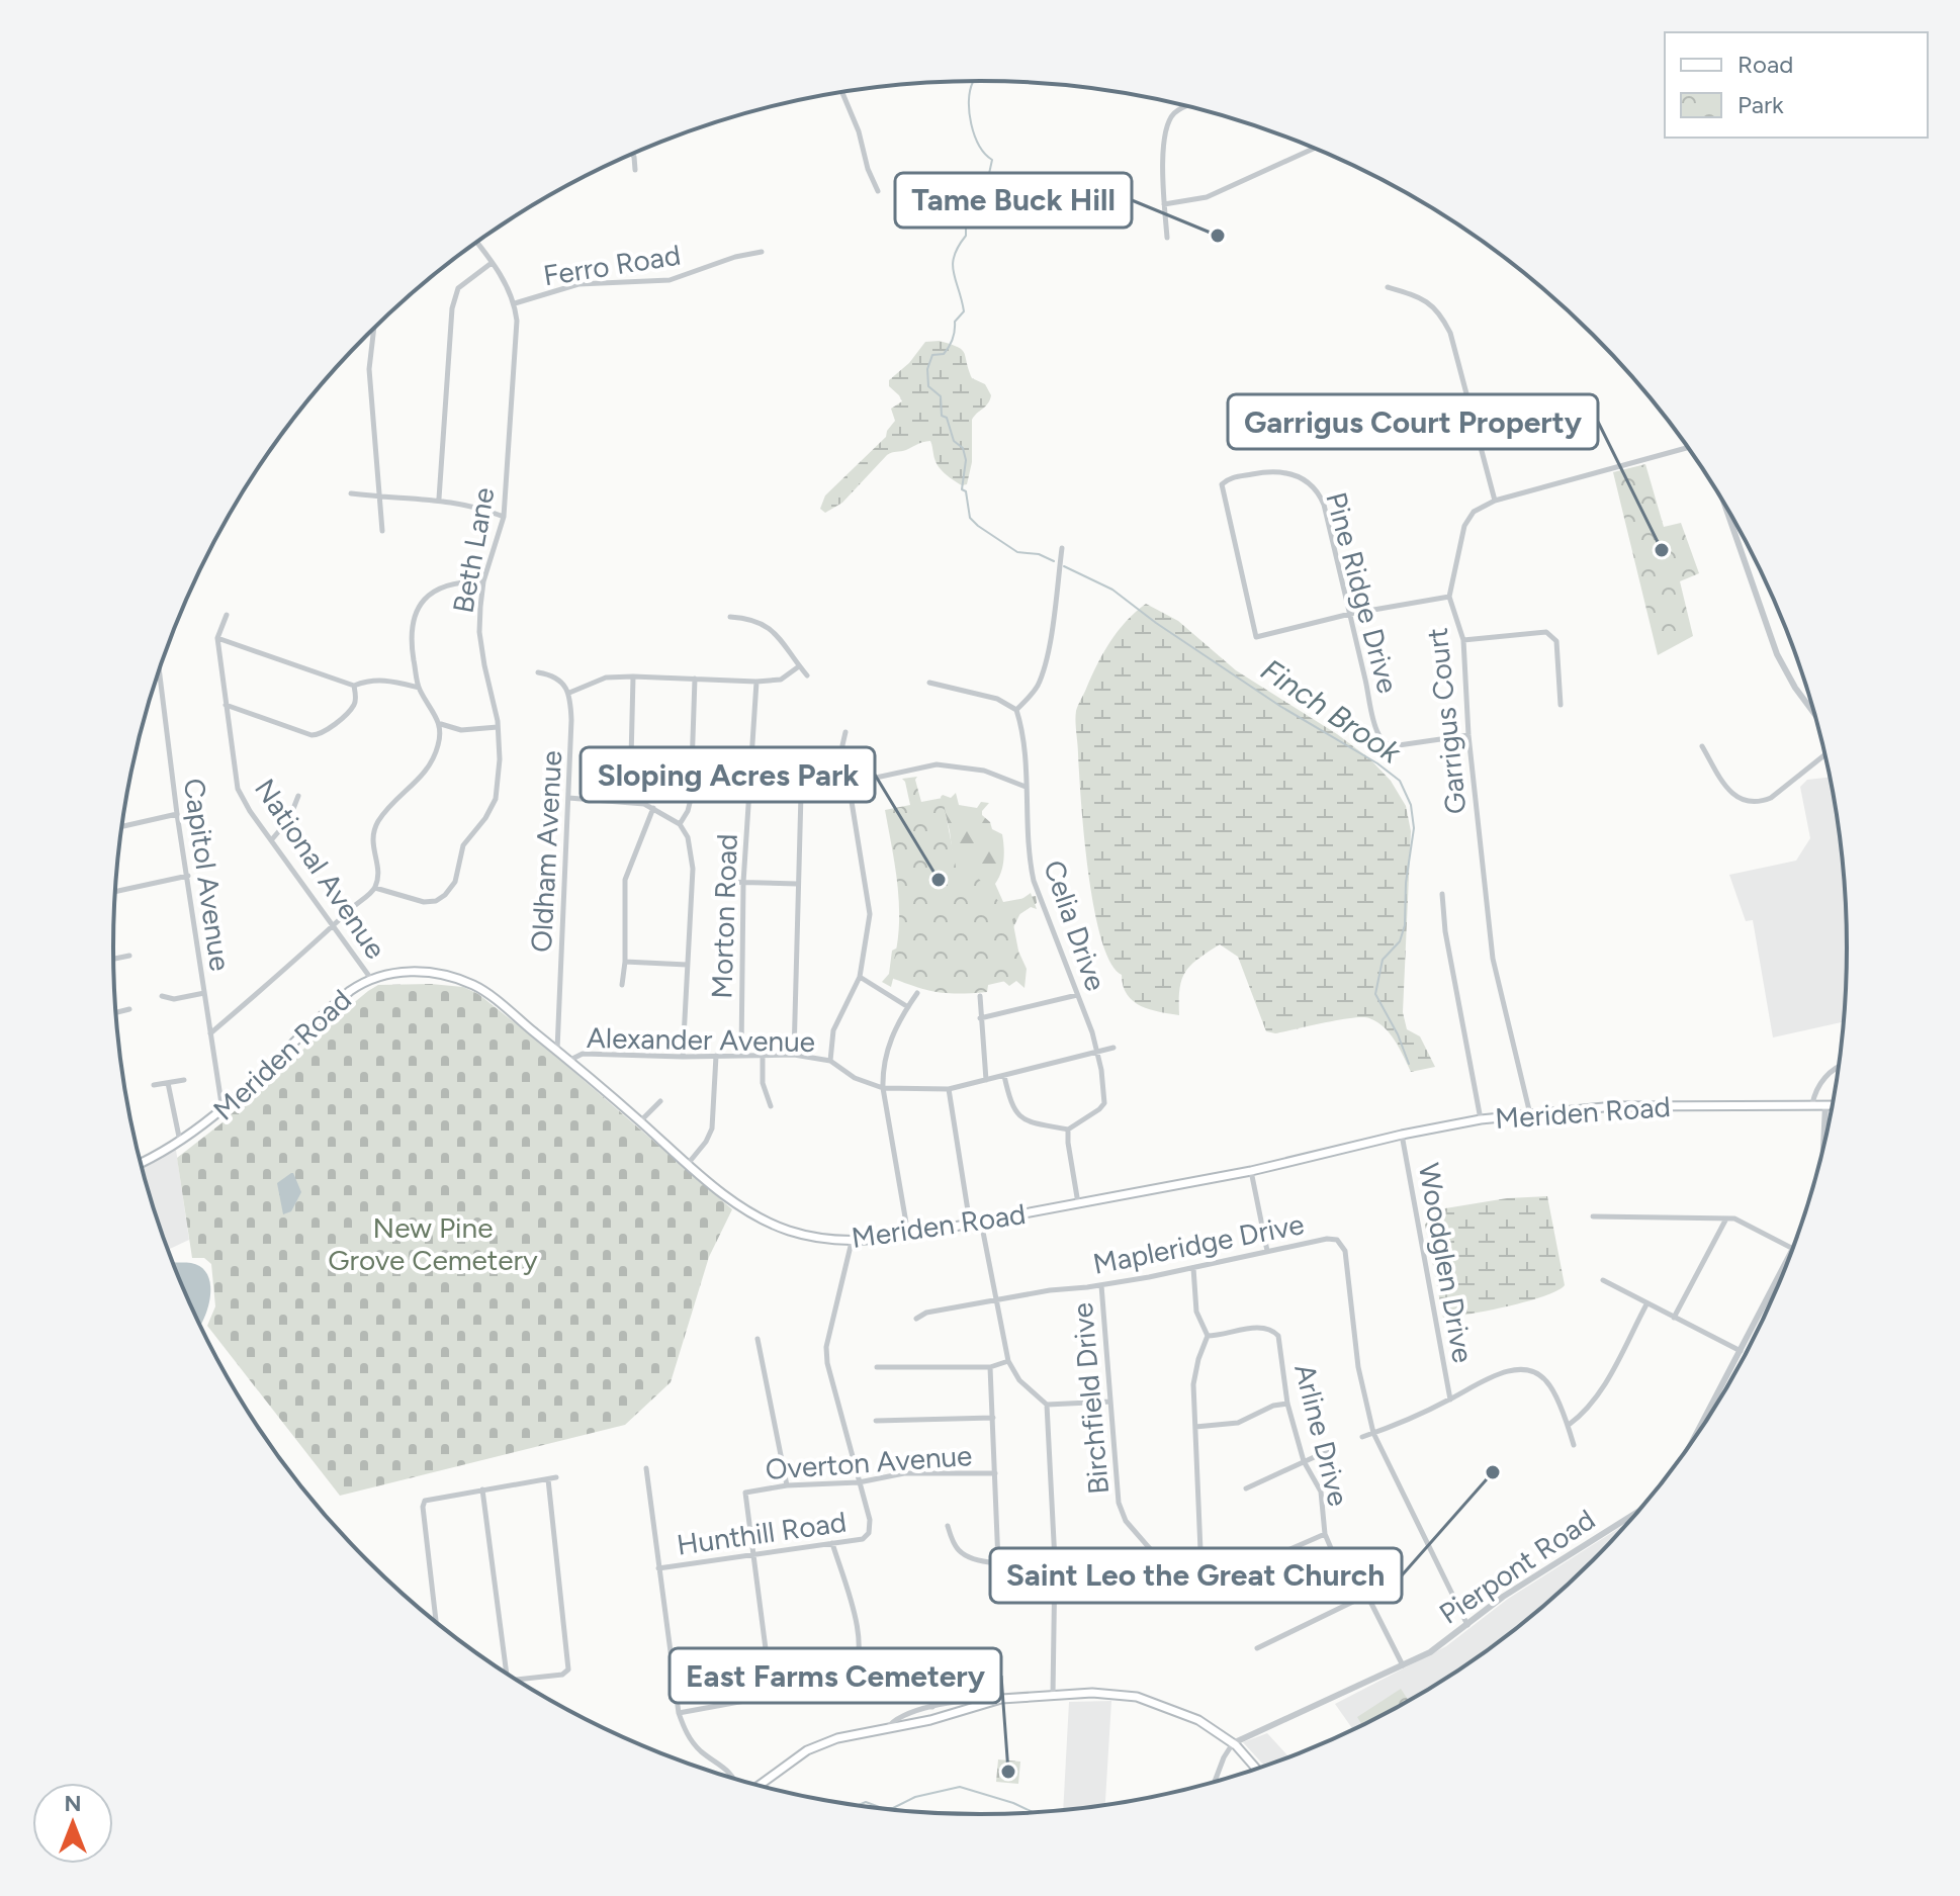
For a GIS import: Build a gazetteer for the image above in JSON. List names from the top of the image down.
{
  "streets": {
    "main road": ["Meriden Road"],
    "street": [
      "Ferro Road",
      "Beth Lane",
      "Pine Ridge Drive",
      "Garrigus Court",
      "Oldham Avenue",
      "National Avenue",
      "Capitol Avenue",
      "Morton Road",
      "Celia Drive",
      "Alexander Avenue",
      "Mapleridge Drive",
      "Woodglen Drive",
      "Birchfield Drive",
      "Arline Drive",
      "Overton Avenue",
      "Hunthill Road",
      "Pierpont Road"
    ]
  },
  "crossings": [
    ["Ferro Road", "Beth Lane"],
    ["Pine Ridge Drive", "Garrigus Court"],
    ["Garrigus Court", "Meriden Road"],
    ["Oldham Avenue", "Meriden Road"],
    ["National Avenue", "Meriden Road"],
    ["Capitol Avenue", "Meriden Road"],
    ["Morton Road", "Alexander Avenue"],
    ["Celia Drive", "Alexander Avenue"],
    ["Alexander Avenue", "Meriden Road"],
    ["Meriden Road", "Woodglen Drive"],
    ["Meriden Road", "Pierpont Road"],
    ["Mapleridge Drive", "Birchfield Drive"],
    ["Mapleridge Drive", "Pierpont Road"],
    ["Birchfield Drive", "Arline Drive"],
    ["Arline Drive", "Pierpont Road"],
    ["Overton Avenue", "Hunthill Road"]
  ],
  "water": ["Finch Brook"],
  "parks": ["New Pine Grove Cemetery"],
  "places": [
    "Tame Buck Hill",
    "Garrigus Court Property",
    "Sloping Acres Park",
    "Saint Leo the Great Church",
    "East Farms Cemetery"
  ],
  "legend": ["Road", "Park"],
  "north": "top"
}
